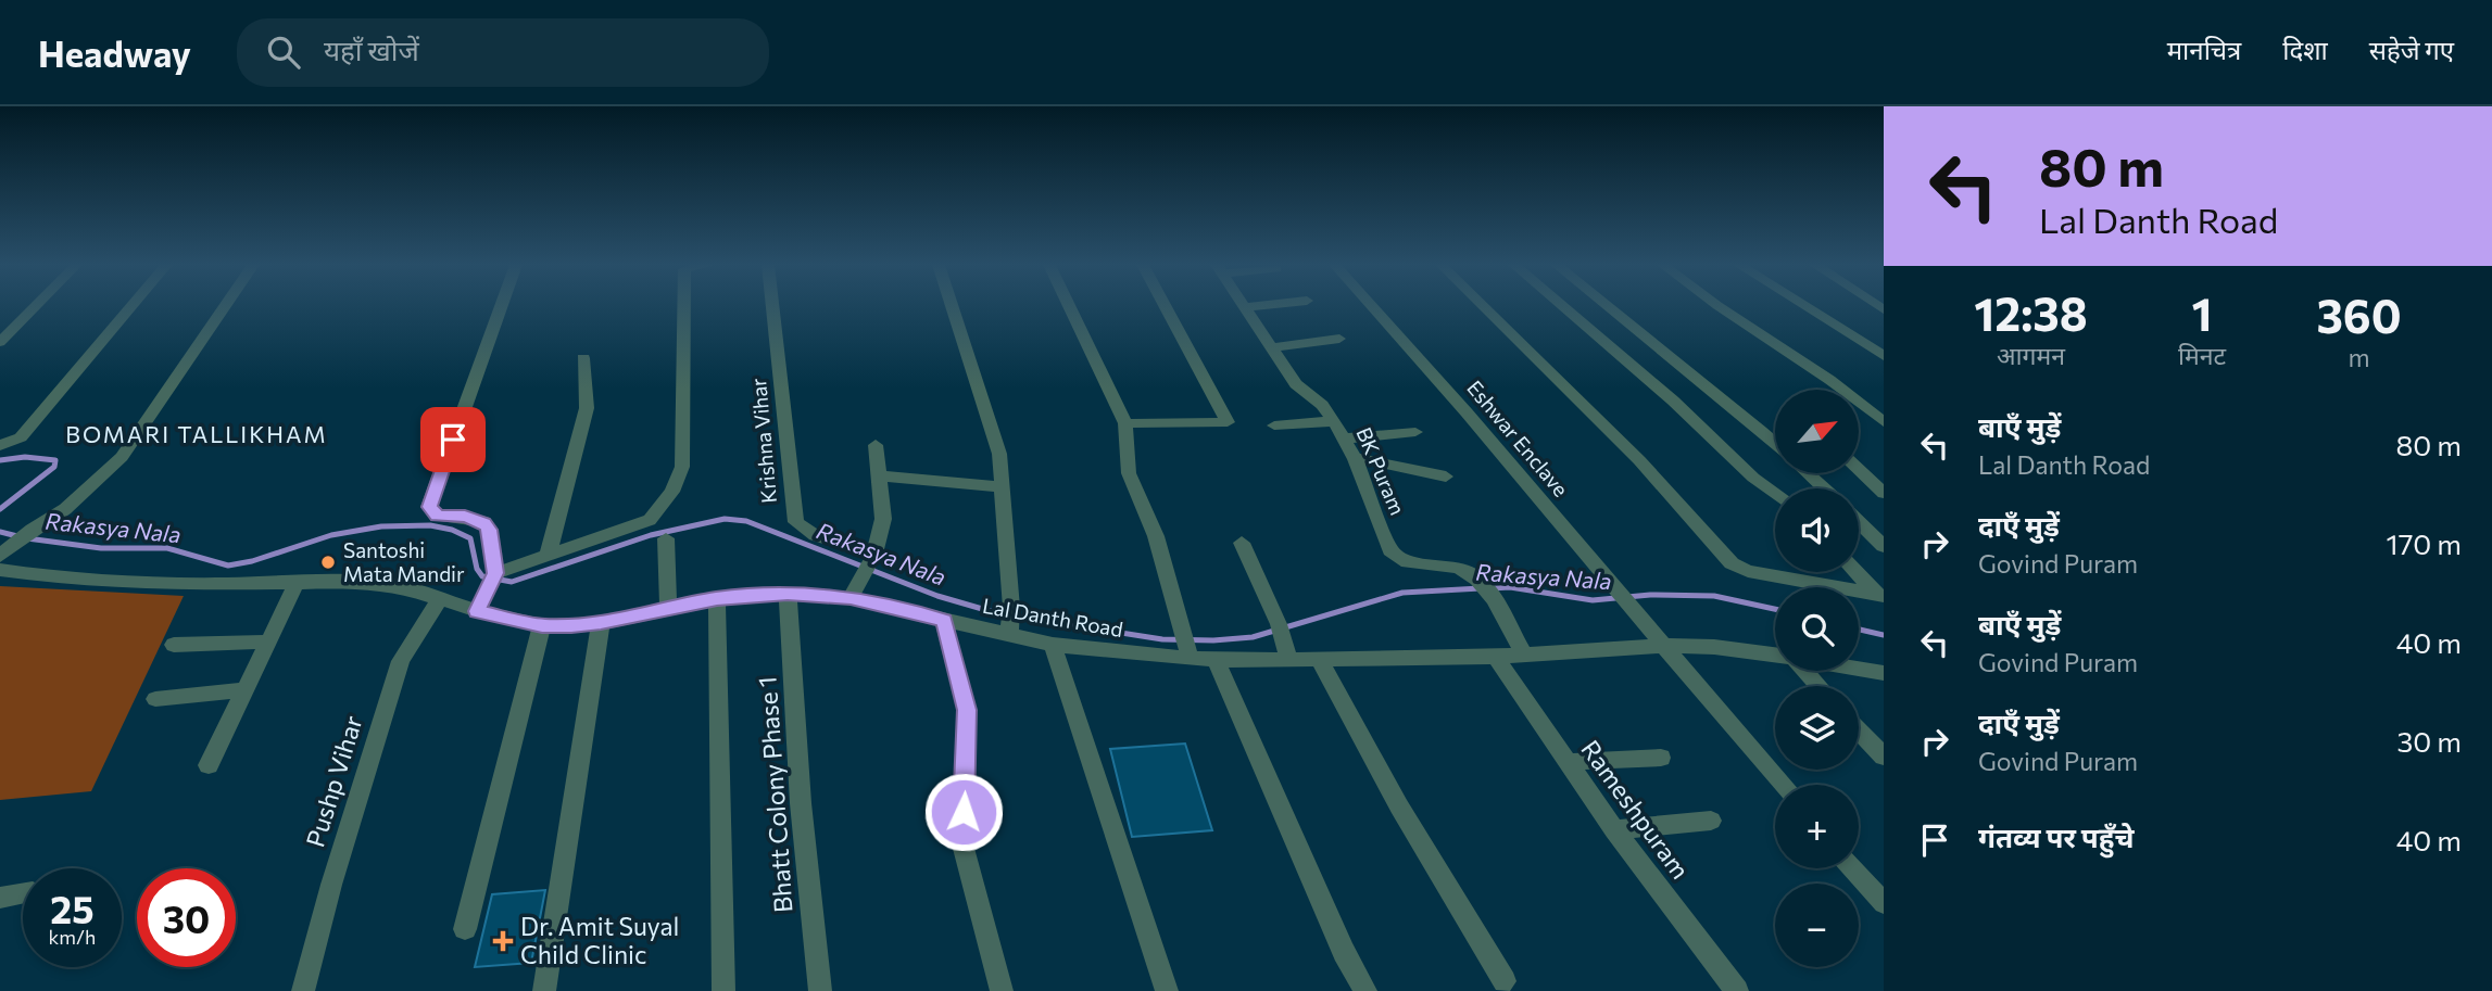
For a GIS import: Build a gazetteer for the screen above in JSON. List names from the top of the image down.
{
  "streets": {
    "street": [
      "Eshwar Enclave",
      "Krishna Vihar",
      "BK Puram",
      "Lal Danth Road",
      "Pushp Vihar",
      "Bhatt Colony Phase 1",
      "Rameshpuram"
    ]
  },
  "crossings": [
    ["Eshwar Enclave", "Lal Danth Road"],
    ["BK Puram", "Lal Danth Road"],
    ["Lal Danth Road", "Pushp Vihar"],
    ["Lal Danth Road", "Bhatt Colony Phase 1"],
    ["Lal Danth Road", "Rameshpuram"]
  ],
  "districts": ["BOMARI TALLIKHAM"],
  "water": ["Rakasya Nala"],
  "places": {
    "other": ["Santoshi Mata Mandir"],
    "health": ["Dr. Amit Suyal Child Clinic"]
  },
  "north": "top right",
  "page": {
    "header": "Headway",
    "search": "यहाँ खोजें",
    "nav": ["मानचित्र", "दिशा", "सहेजे गए"],
    "turn": ["80 m", "Lal Danth Road"],
    "eta": [
      "12:38",
      "आगमन",
      "1",
      "मिनट",
      "360",
      "m"
    ],
    "map_buttons": ["+", "−"],
    "list": [
      {
        "name": "बाएँ मुड़ें",
        "note": "Lal Danth Road",
        "value": "80 m"
      },
      {
        "name": "दाएँ मुड़ें",
        "note": "Govind Puram",
        "value": "170 m"
      },
      {
        "name": "बाएँ मुड़ें",
        "note": "Govind Puram",
        "value": "40 m"
      },
      {
        "name": "दाएँ मुड़ें",
        "note": "Govind Puram",
        "value": "30 m"
      },
      {
        "name": "गंतव्य पर पहुँचे",
        "value": "40 m"
      }
    ],
    "speed": "25 km/h",
    "limit": "30"
  }
}
